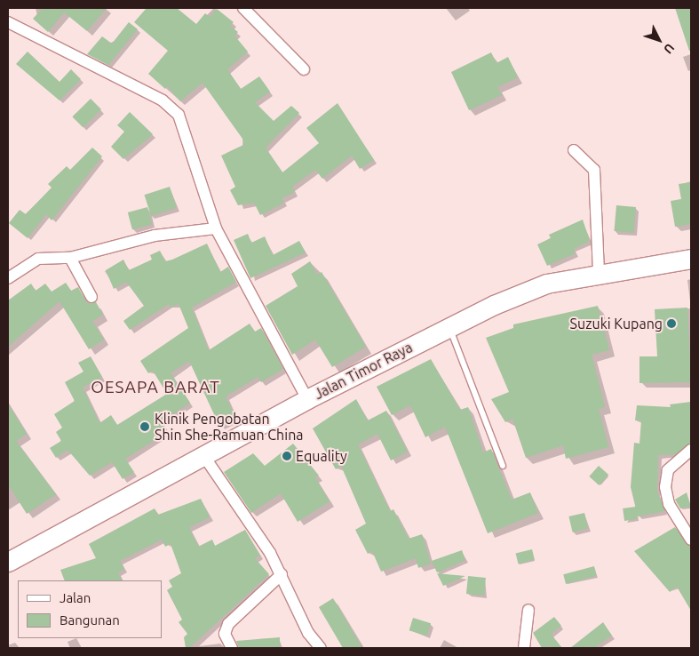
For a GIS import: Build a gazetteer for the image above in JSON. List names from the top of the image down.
{
  "streets": {
    "highway": ["Jalan Timor Raya"]
  },
  "districts": ["OESAPA BARAT"],
  "places": ["Suzuki Kupang", "Klinik Pengobatan Shin She-Ramuan China", "Equality"],
  "legend": ["Jalan", "Bangunan"],
  "north": "bottom right"
}
